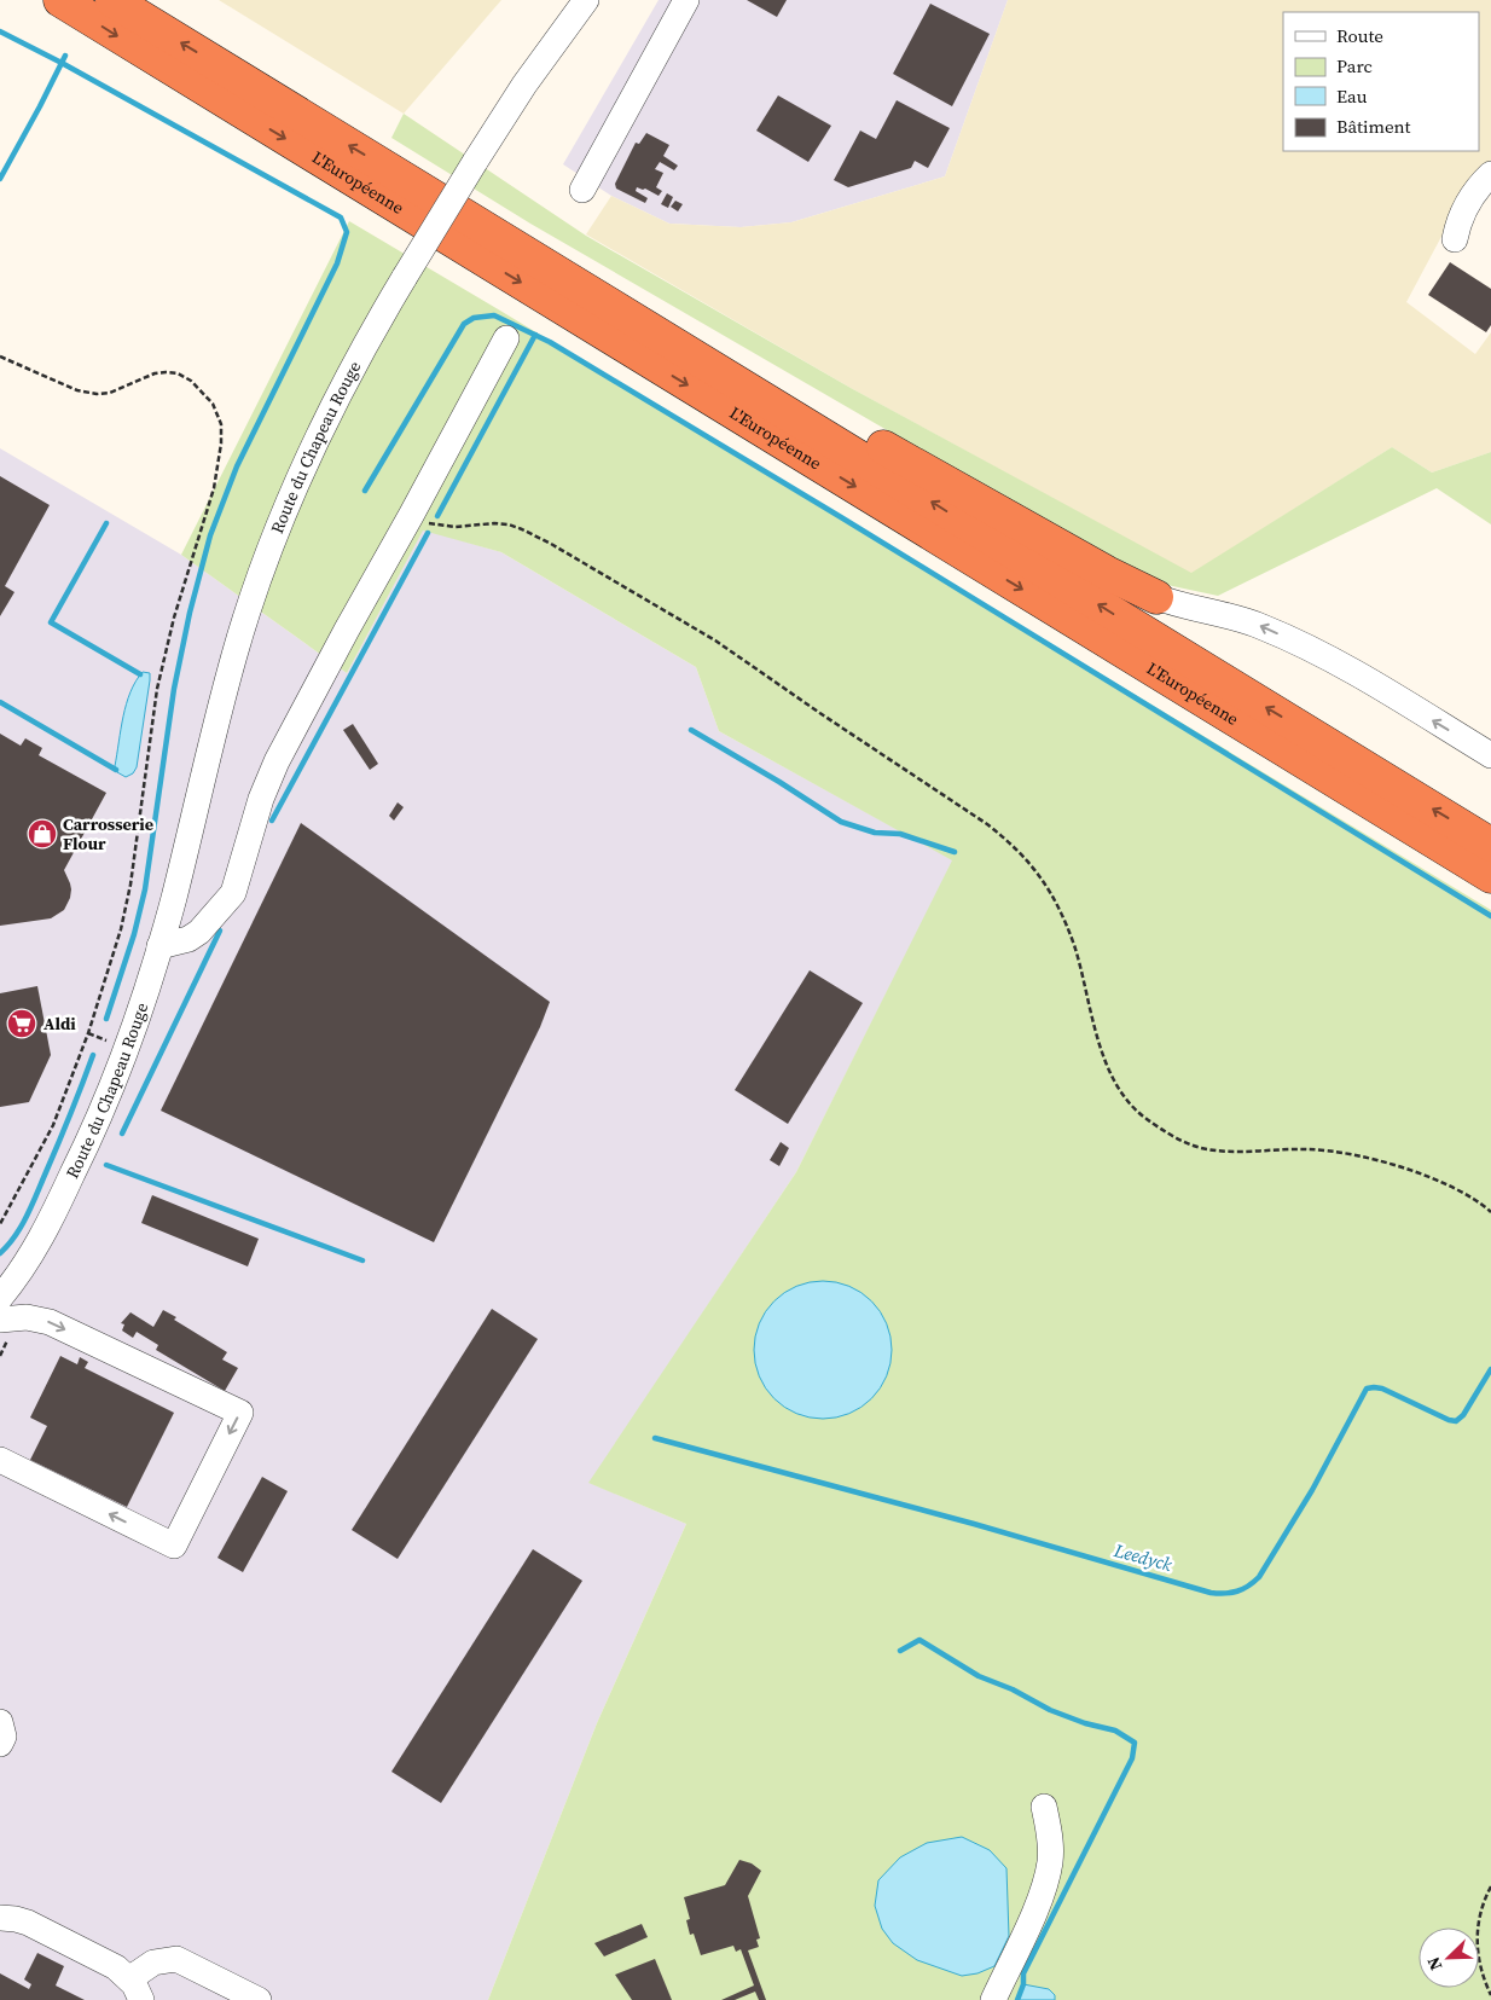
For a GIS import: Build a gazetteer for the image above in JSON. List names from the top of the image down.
{
  "streets": {
    "highway": ["L'Européenne"],
    "street": ["Route du Chapeau Rouge"]
  },
  "water": ["Leedyck"],
  "places": {
    "shop": ["Carrosserie Flour"],
    "supermarket": ["Aldi"]
  },
  "legend": [
    "Route",
    "Parc",
    "Eau",
    "Bâtiment"
  ],
  "north": "bottom left"
}
